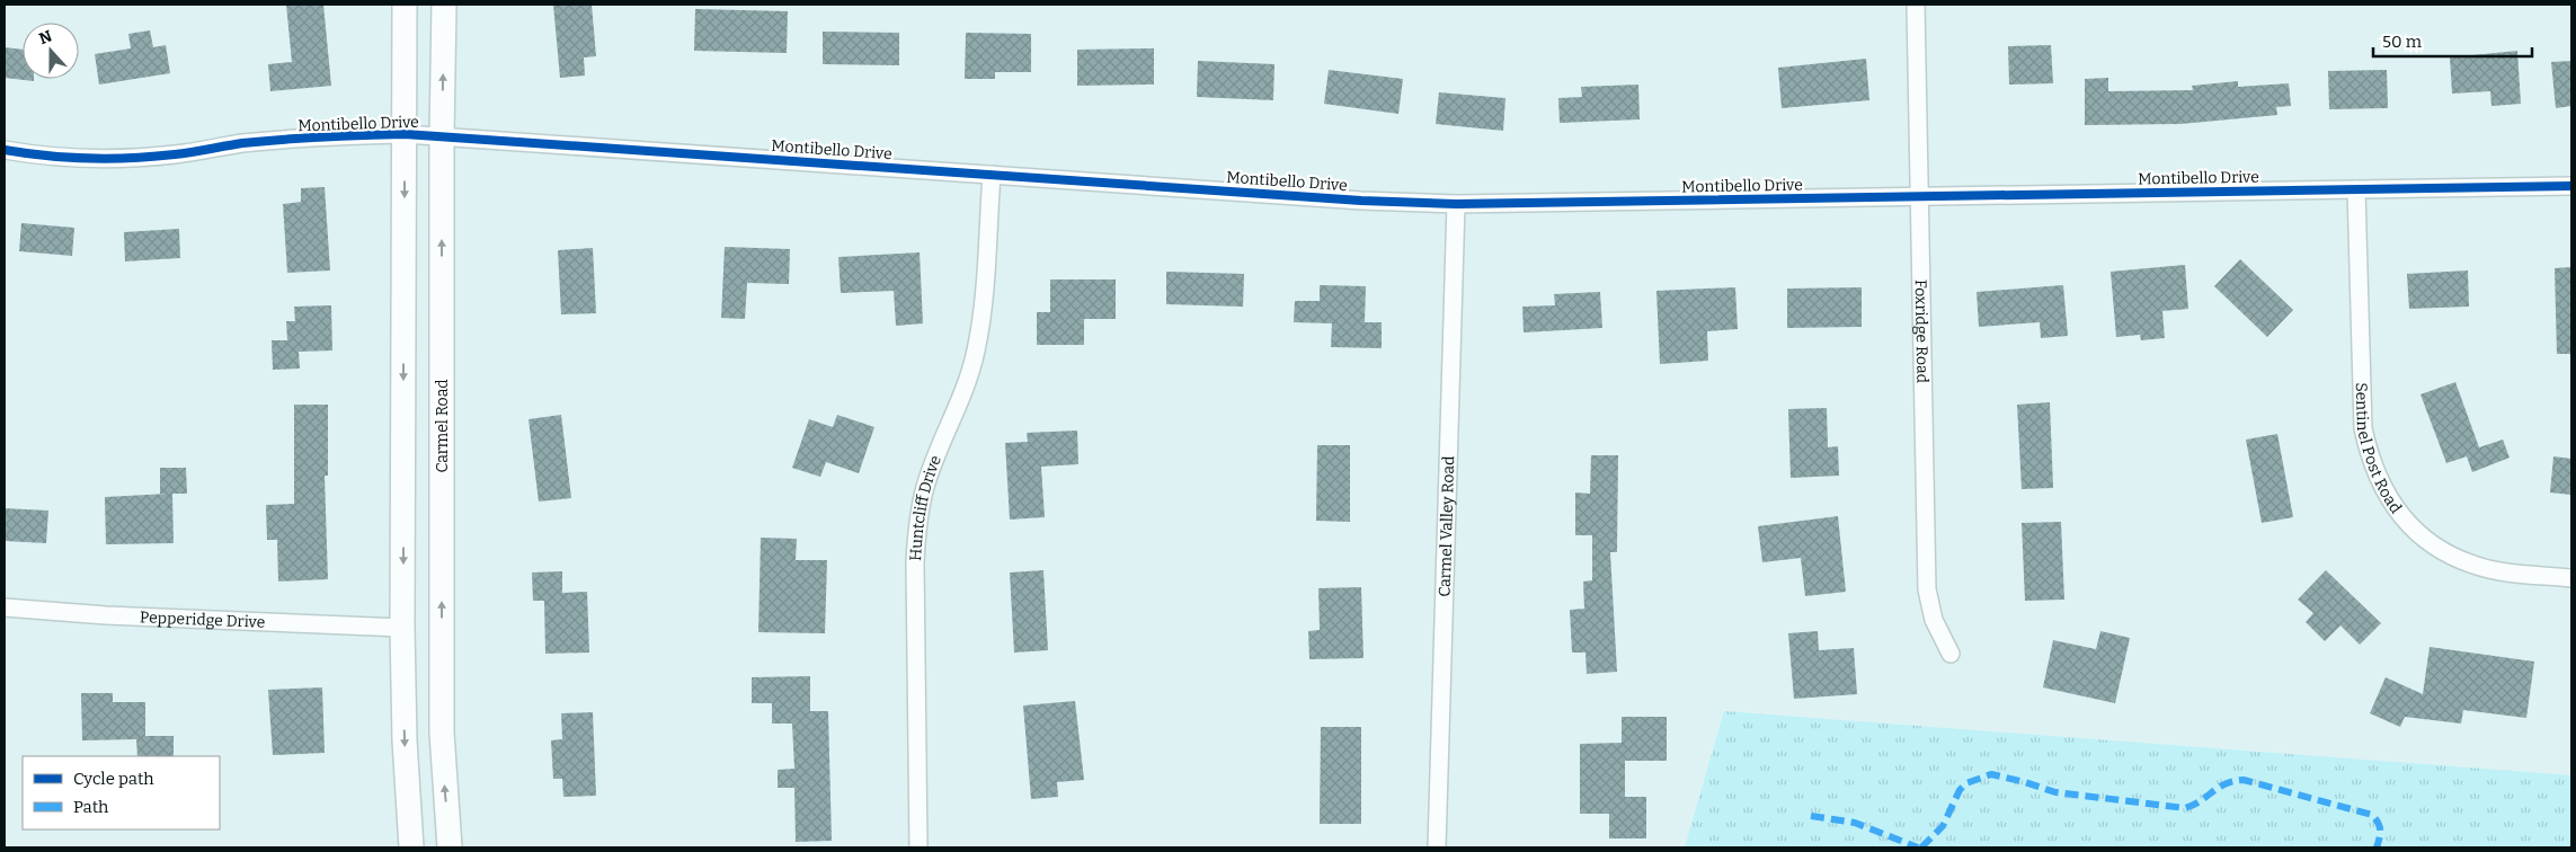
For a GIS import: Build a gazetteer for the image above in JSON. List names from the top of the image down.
{
  "streets": {
    "main road": ["Carmel Road"],
    "street": [
      "Montibello Drive",
      "Foxridge Road",
      "Sentinel Post Road",
      "Huntcliff Drive",
      "Carmel Valley Road",
      "Pepperidge Drive"
    ]
  },
  "crossings": [
    ["Montibello Drive", "Foxridge Road"],
    ["Montibello Drive", "Carmel Road"],
    ["Montibello Drive", "Sentinel Post Road"],
    ["Montibello Drive", "Huntcliff Drive"],
    ["Montibello Drive", "Carmel Valley Road"]
  ],
  "legend": ["Cycle path", "Path"],
  "scale_bar": "50 m",
  "north": "top"
}
